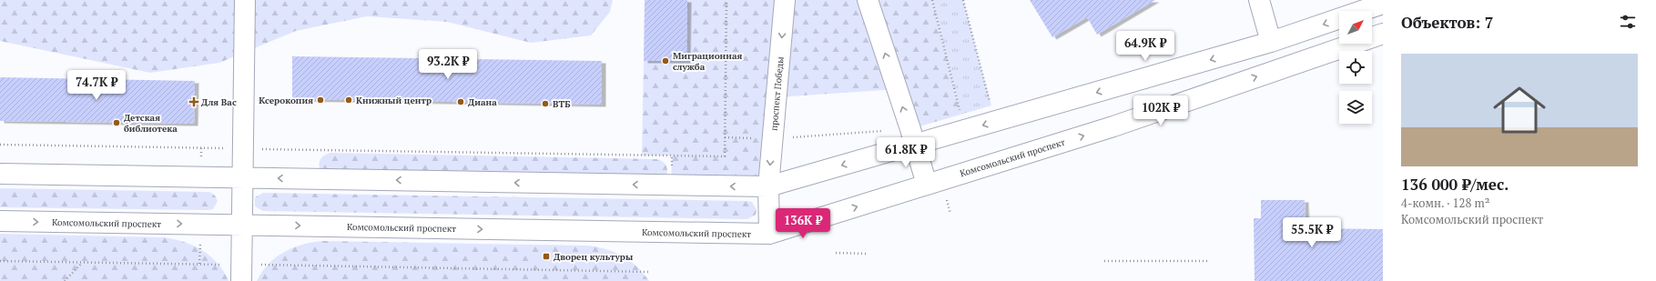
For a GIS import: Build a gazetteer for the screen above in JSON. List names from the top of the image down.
{
  "streets": {
    "street": ["проспект Победы", "Комсомольский проспект"]
  },
  "crossings": [
    ["проспект Победы", "Комсомольский проспект"]
  ],
  "places": {
    "other": [
      "Миграционная служба",
      "Ксерокопия",
      "Книжный центр",
      "Диана",
      "ВТБ",
      "Детская библиотека"
    ],
    "health": ["Для Вас"],
    "transit": ["Дворец культуры"]
  },
  "north": "top right",
  "page": {
    "heading": "Объектов: 7",
    "price": [
      "64.9K ₽",
      "93.2K ₽",
      "74.7K ₽",
      "102K ₽",
      "61.8K ₽",
      "136K ₽",
      "55.5K ₽"
    ],
    "list": [
      {
        "name": "136 000 ₽/мес.",
        "note": "4-комн. · 128 m² · Комсомольский проспект"
      }
    ]
  }
}
